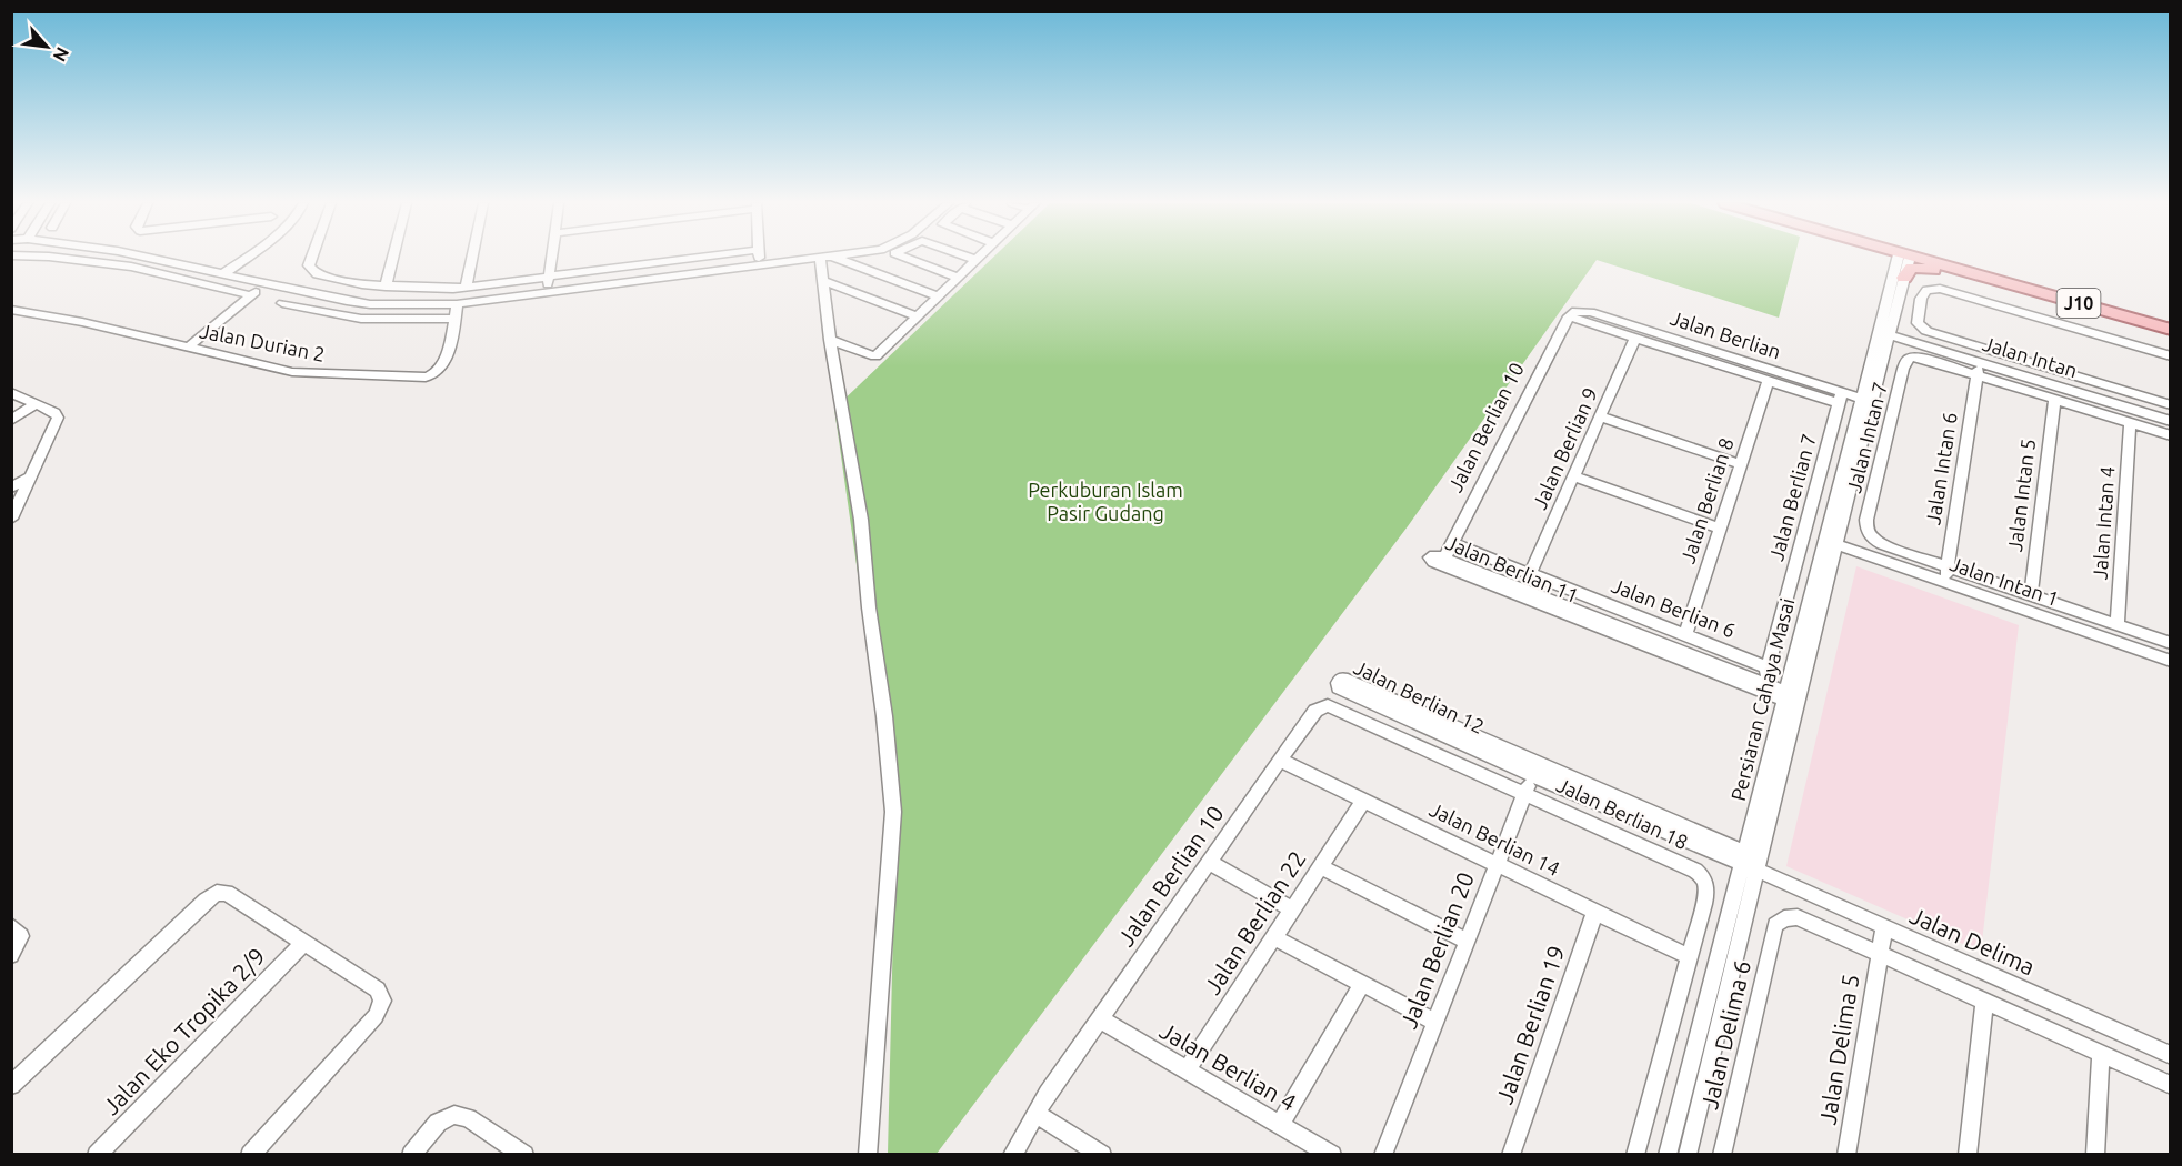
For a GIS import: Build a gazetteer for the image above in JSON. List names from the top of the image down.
{
  "streets": {
    "main road": ["J10"],
    "street": [
      "Jalan Berlian",
      "Jalan Durian 2",
      "Jalan Intan",
      "Jalan Berlian 10",
      "Jalan Intan 7",
      "Jalan Berlian 9",
      "Jalan Intan 6",
      "Jalan Intan 5",
      "Jalan Berlian 7",
      "Jalan Berlian 8",
      "Jalan Intan 4",
      "Jalan Berlian 11",
      "Jalan Intan 1",
      "Jalan Berlian 6",
      "Jalan Berlian 12",
      "Persiaran Cahaya Masai",
      "Jalan Berlian 18",
      "Jalan Berlian 14",
      "Jalan Berlian 22",
      "Jalan Delima",
      "Jalan Berlian 20",
      "Jalan Berlian 19",
      "Jalan Eko Tropika 2/9",
      "Jalan Delima 6",
      "Jalan Delima 5",
      "Jalan Berlian 4"
    ]
  },
  "crossings": [
    ["Jalan Berlian", "Jalan Berlian 10"],
    ["Jalan Berlian", "Jalan Berlian 7"],
    ["Jalan Berlian", "Persiaran Cahaya Masai"],
    ["Jalan Intan", "Jalan Intan 6"],
    ["Jalan Intan", "Persiaran Cahaya Masai"],
    ["Jalan Berlian 10", "Jalan Berlian 11"],
    ["Jalan Berlian 10", "Jalan Berlian 6"],
    ["Jalan Berlian 10", "Jalan Berlian 18"],
    ["Jalan Berlian 10", "Jalan Berlian 14"],
    ["Jalan Berlian 10", "Jalan Berlian 4"],
    ["Jalan Intan 7", "Jalan Intan 6"],
    ["Jalan Intan 7", "Jalan Intan 1"],
    ["Jalan Berlian 9", "Jalan Berlian 6"],
    ["Jalan Intan 6", "Jalan Intan 1"],
    ["Jalan Intan 5", "Jalan Intan 1"],
    ["Jalan Berlian 7", "Jalan Berlian 11"],
    ["Jalan Berlian 7", "Jalan Berlian 6"],
    ["Jalan Berlian 8", "Jalan Berlian 6"],
    ["Jalan Intan 4", "Jalan Intan 1"],
    ["Jalan Berlian 11", "Persiaran Cahaya Masai"],
    ["Jalan Intan 1", "Persiaran Cahaya Masai"],
    ["Jalan Berlian 12", "Persiaran Cahaya Masai"],
    ["Jalan Berlian 12", "Jalan Delima"],
    ["Jalan Berlian 12", "Jalan Berlian 20"],
    ["Persiaran Cahaya Masai", "Jalan Delima"],
    ["Jalan Berlian 18", "Jalan Berlian 14"],
    ["Jalan Berlian 18", "Jalan Berlian 20"],
    ["Jalan Berlian 14", "Jalan Berlian 22"],
    ["Jalan Berlian 14", "Jalan Berlian 20"],
    ["Jalan Berlian 14", "Jalan Berlian 19"],
    ["Jalan Berlian 22", "Jalan Berlian 4"],
    ["Jalan Delima", "Jalan Delima 5"],
    ["Jalan Delima 6", "Jalan Delima 5"]
  ],
  "parks": ["Perkuburan Islam Pasir Gudang"],
  "north": "bottom right"
}
